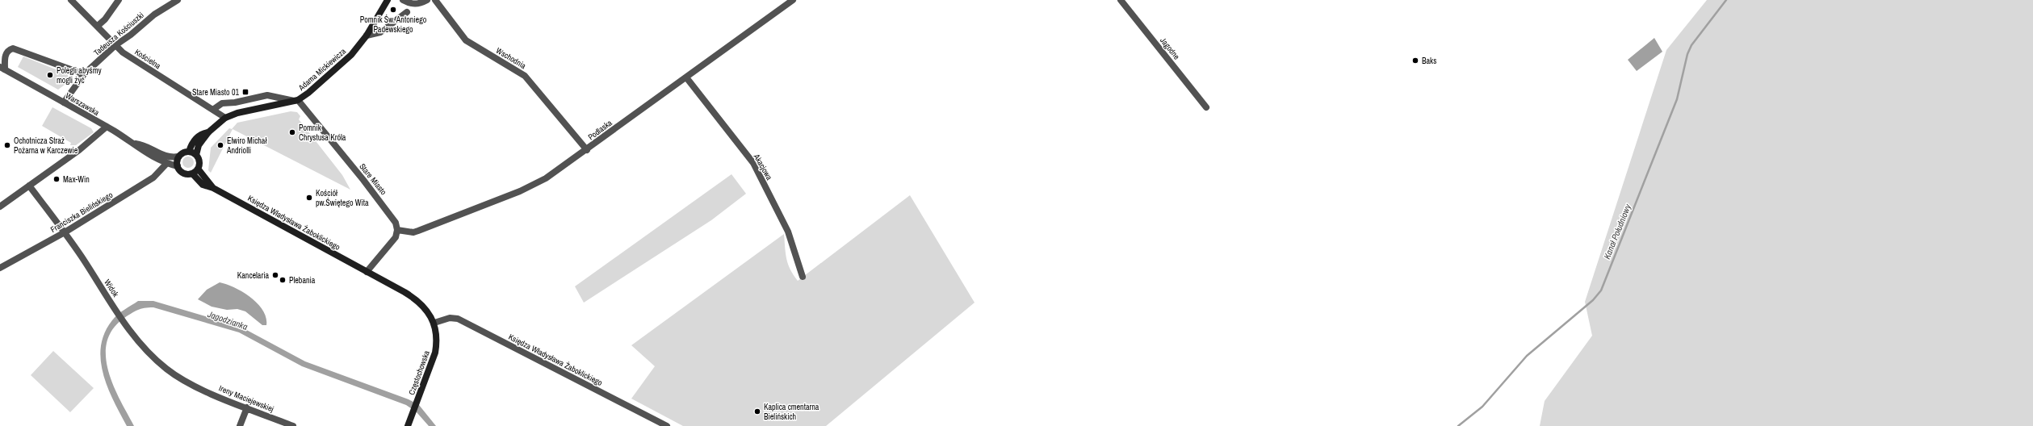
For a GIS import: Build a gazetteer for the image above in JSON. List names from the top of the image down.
{
  "streets": {
    "main road": ["Adama Mickiewicza", "Księdza Władysława Żaboklickiego", "Częstochowska"],
    "street": [
      "Tadeusza Kościuszki",
      "Jagodne",
      "Wschodnia",
      "Kościelna",
      "Warszawska",
      "Podlaska",
      "Akacjowa",
      "Stare Miasto",
      "Franciszka Bielińskiego",
      "Widok",
      "Ireny Maciejewskiej"
    ]
  },
  "crossings": [
    ["Tadeusza Kościuszki", "Kościelna"],
    ["Tadeusza Kościuszki", "Warszawska"],
    ["Wschodnia", "Podlaska"],
    ["Kościelna", "Adama Mickiewicza"],
    ["Adama Mickiewicza", "Stare Miasto"],
    ["Adama Mickiewicza", "Księdza Władysława Żaboklickiego"],
    ["Podlaska", "Akacjowa"],
    ["Podlaska", "Stare Miasto"],
    ["Franciszka Bielińskiego", "Widok"],
    ["Księdza Władysława Żaboklickiego", "Częstochowska"],
    ["Widok", "Ireny Maciejewskiej"]
  ],
  "water": ["Kanał Południowy", "Jagodzianka"],
  "places": {
    "other": [
      "Pomnik Św. Antoniego Padewskiego",
      "Baks",
      "Polegli abyśmy mogli żyć",
      "Pomnik Chrystusa Króla",
      "Ochotnicza Straż Pożarna w Karczewie",
      "Elwiro Michał Andriolli",
      "Max-Win",
      "Kościół pw.Świętego Wita",
      "Kancelaria",
      "Plebania",
      "Kaplica cmentarna Bielińskich"
    ],
    "transit": ["Stare Miasto 01"]
  }
}
